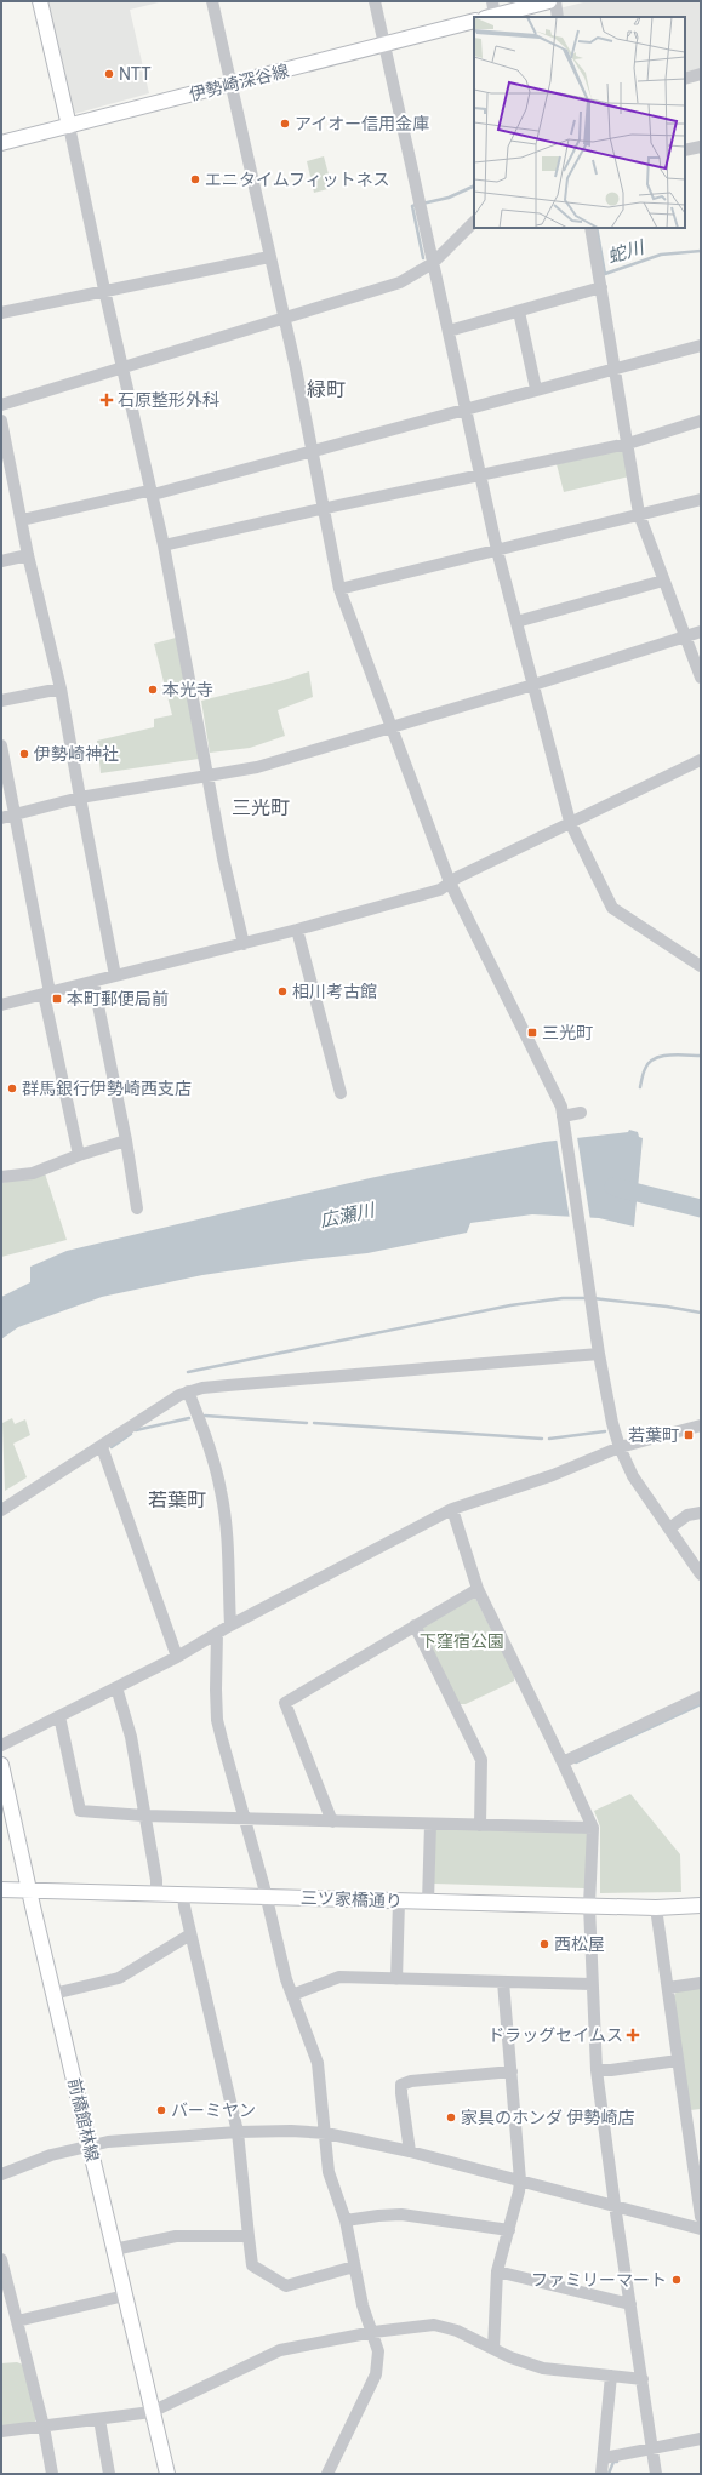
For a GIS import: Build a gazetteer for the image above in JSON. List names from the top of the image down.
{
  "streets": {
    "main road": ["伊勢崎深谷線", "三ツ家橋通り", "前橋館林線"]
  },
  "crossings": [
    ["三ツ家橋通り", "前橋館林線"]
  ],
  "districts": ["緑町", "三光町", "若葉町"],
  "water": ["蛇川", "広瀬川"],
  "parks": ["下窪宿公園"],
  "places": {
    "other": [
      "NTT",
      "アイオー信用金庫",
      "エニタイムフィットネス",
      "本光寺",
      "伊勢崎神社",
      "相川考古館",
      "群馬銀行伊勢崎西支店",
      "西松屋",
      "バーミヤン",
      "家具のホンダ 伊勢崎店",
      "ファミリーマート"
    ],
    "health": ["石原整形外科", "ドラッグセイムス"],
    "transit": ["本町郵便局前", "三光町", "若葉町"]
  }
}
